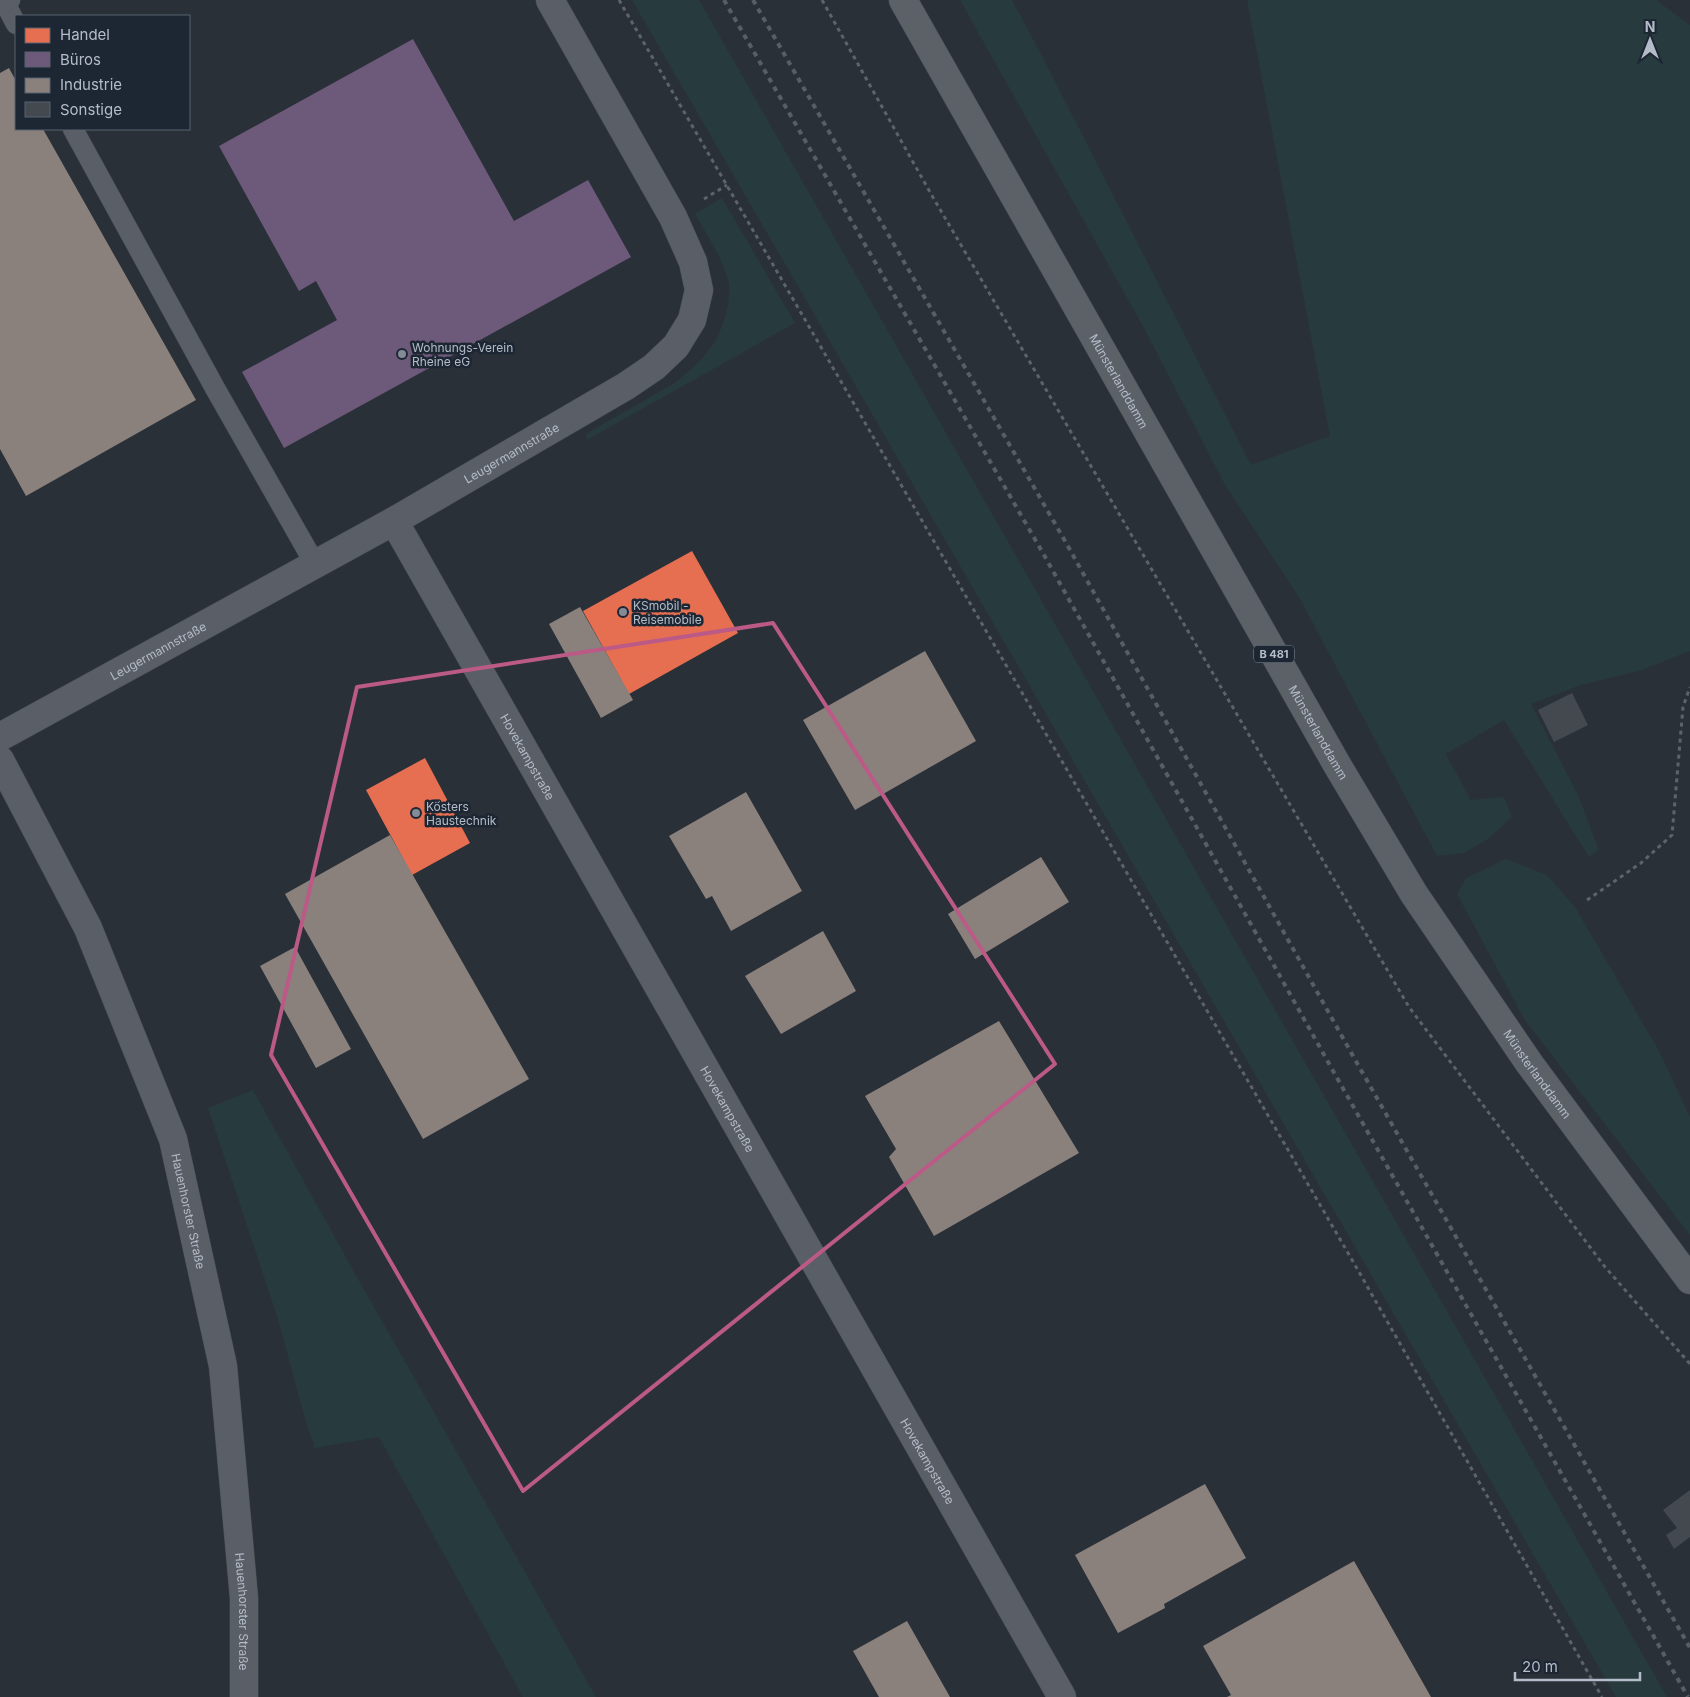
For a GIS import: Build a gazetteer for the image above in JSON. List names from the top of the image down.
{
  "streets": {
    "main road": ["Münsterlanddamm", "B 481"],
    "street": ["Leugermannstraße", "Hovekampstraße", "Hauenhorster Straße"]
  },
  "crossings": [
    ["Leugermannstraße", "Hovekampstraße"]
  ],
  "places": ["Wohnungs-Verein Rheine eG", "KSmobil - Reisemobile", "Kösters Haustechnik"],
  "legend": [
    "Handel",
    "Büros",
    "Industrie",
    "Sonstige"
  ],
  "scale_bar": "20 m",
  "north": "top"
}
